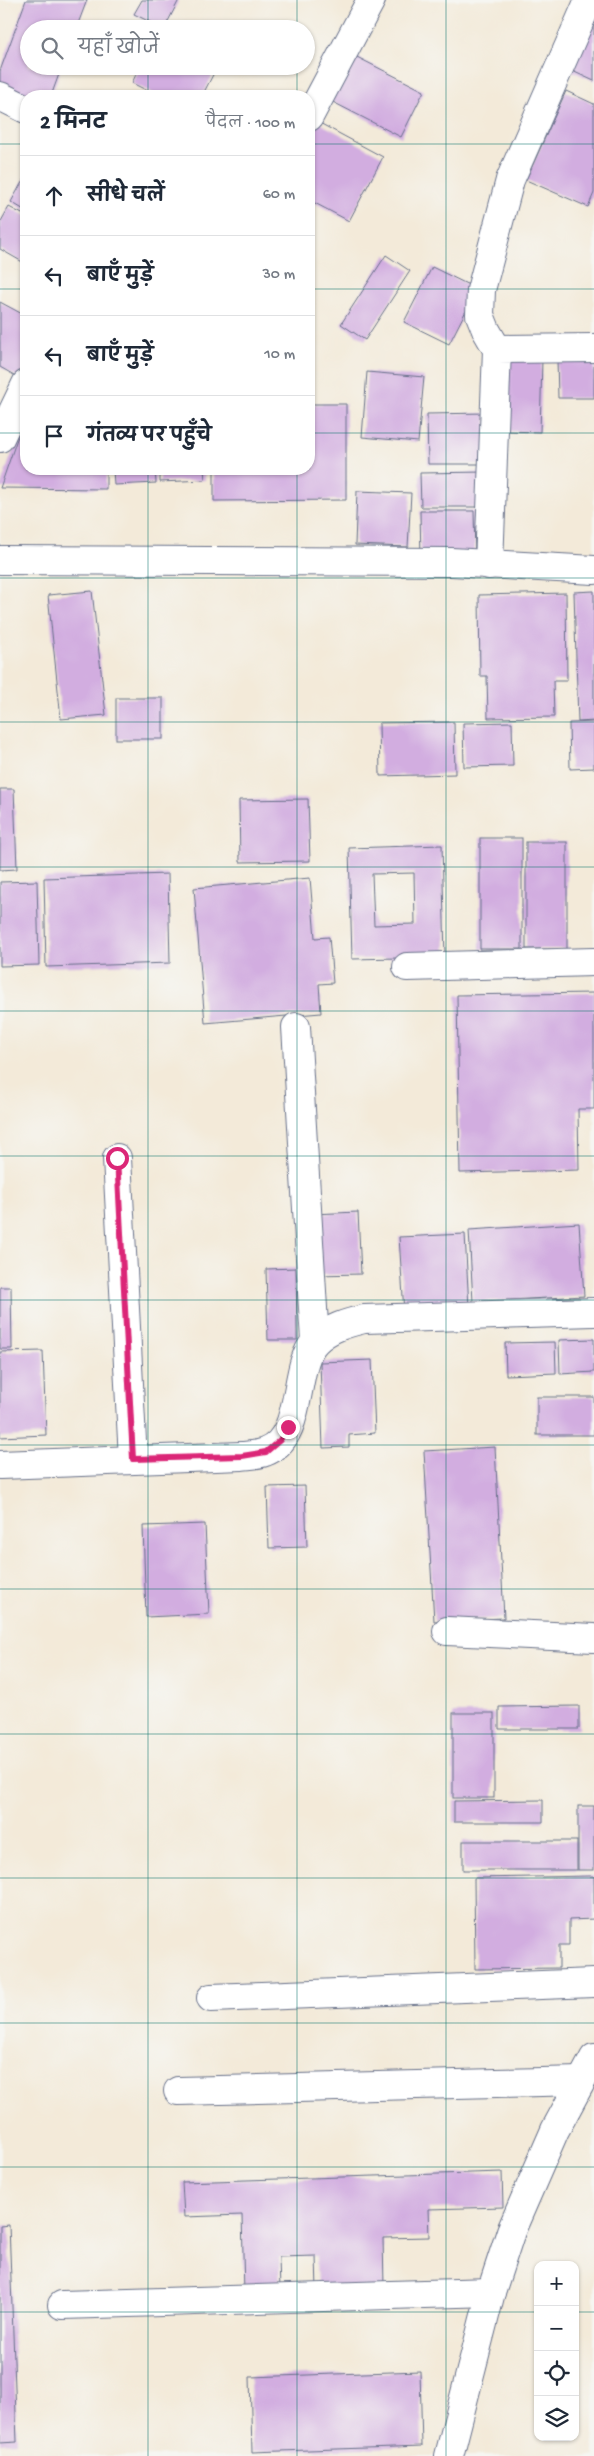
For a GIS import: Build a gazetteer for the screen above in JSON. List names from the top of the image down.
{
  "page": {
    "search": "यहाँ खोजें",
    "heading": ["2 मिनट", "पैदल · 100 m"],
    "list": [
      ["सीधे चलें", "60 m"],
      ["बाएँ मुड़ें", "30 m"],
      ["बाएँ मुड़ें", "10 m"],
      "गंतव्य पर पहुँचे"
    ],
    "map_buttons": ["+", "−"]
  }
}
